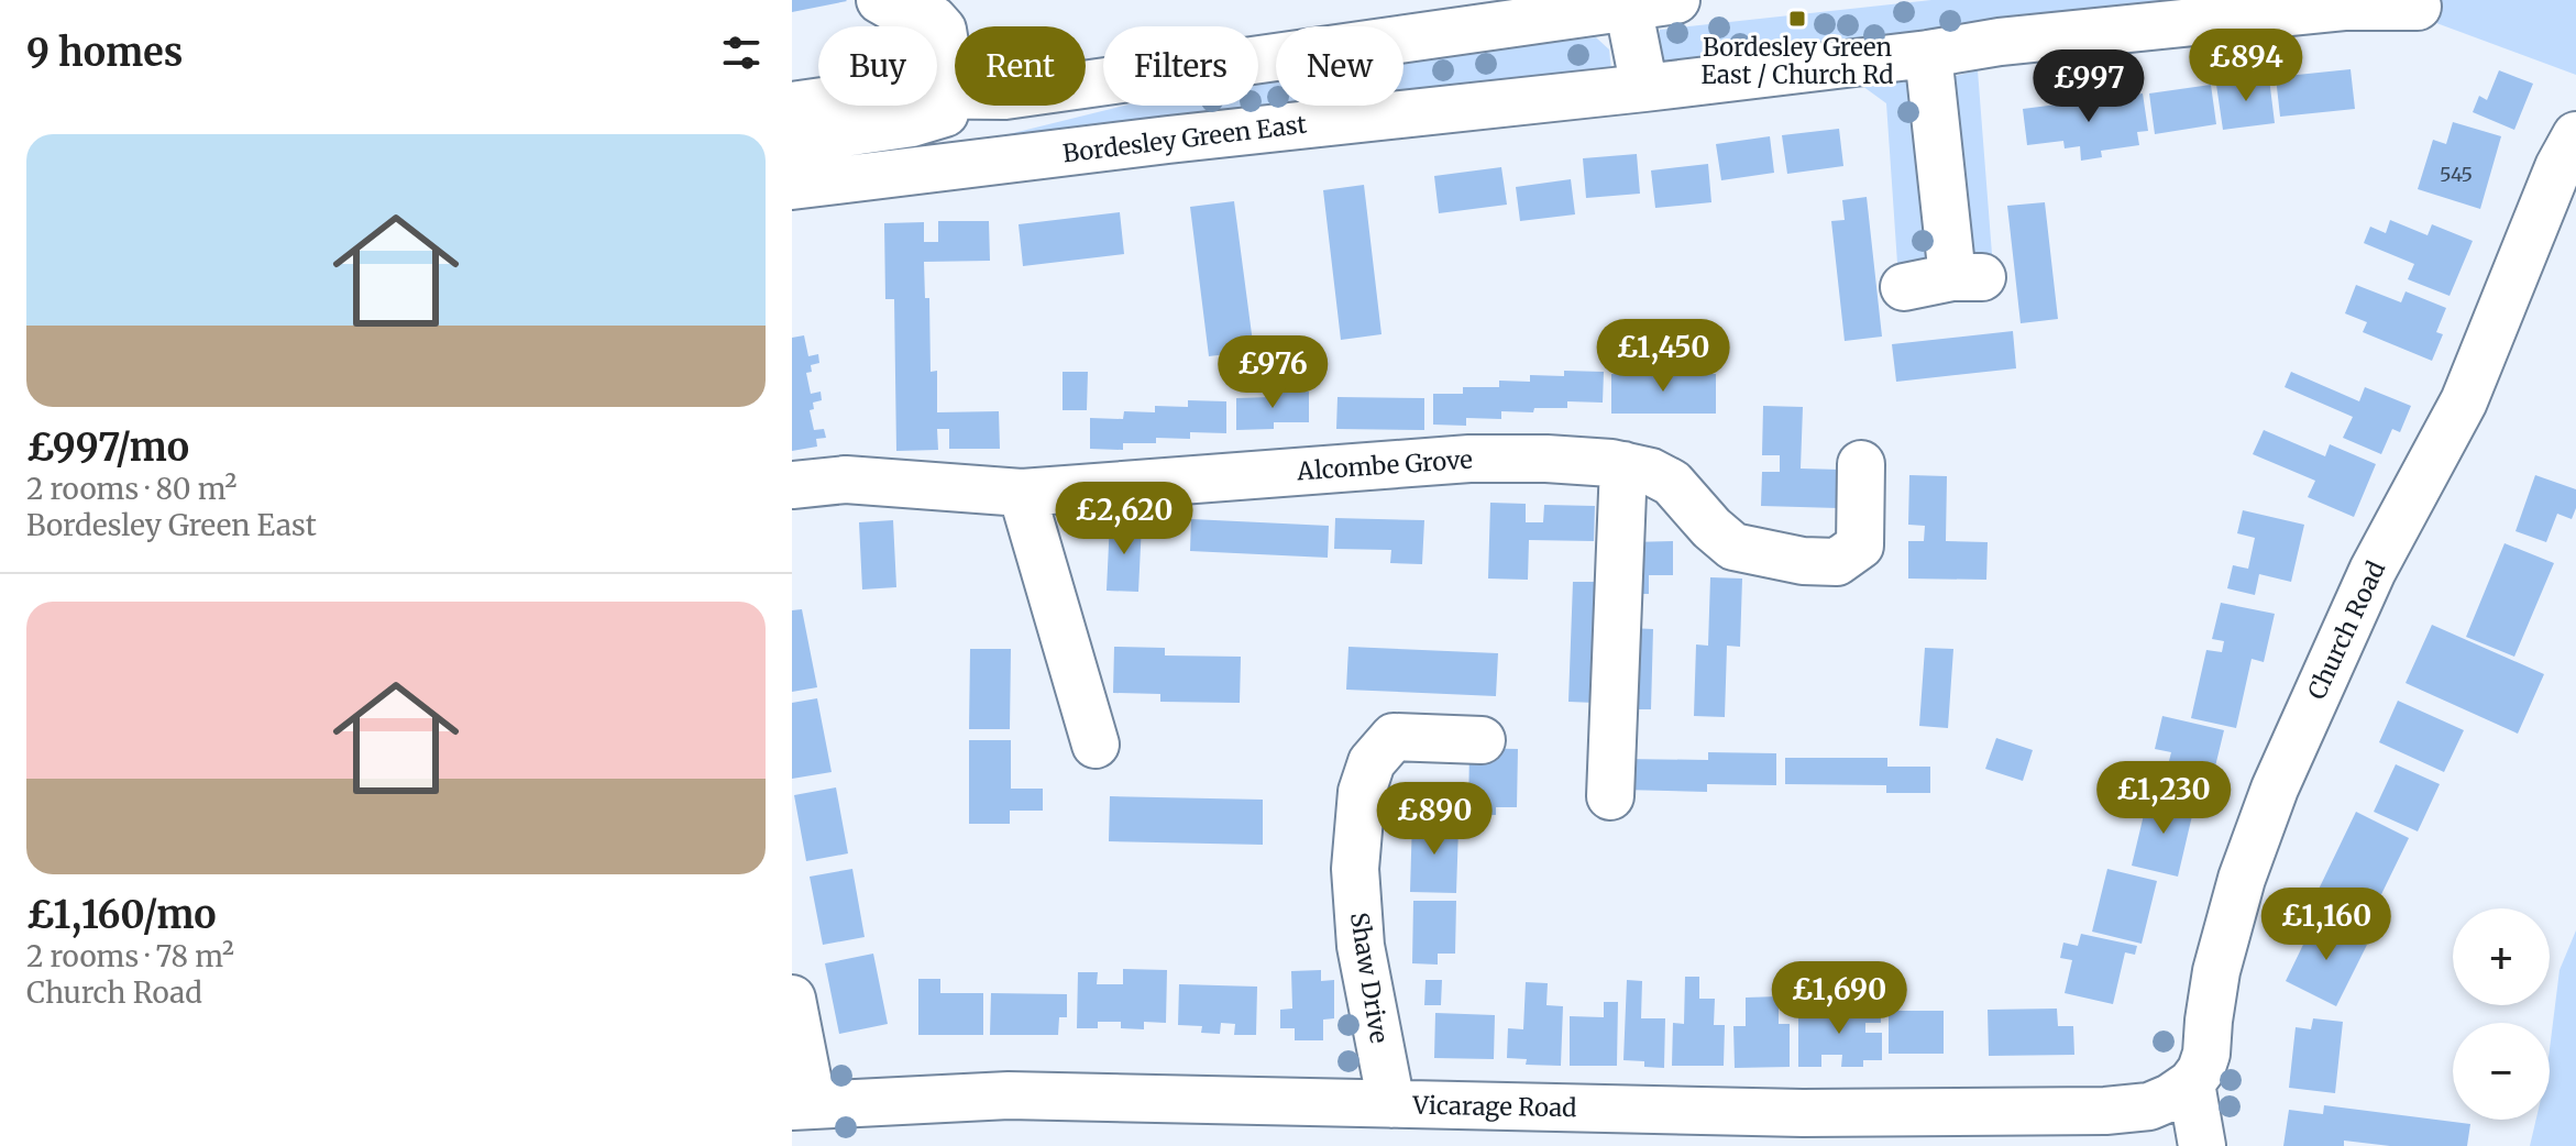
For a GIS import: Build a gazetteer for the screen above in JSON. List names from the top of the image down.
{
  "streets": {
    "street": [
      "Bordesley Green East",
      "Alcombe Grove",
      "Church Road",
      "Shaw Drive",
      "Vicarage Road"
    ]
  },
  "crossings": [
    ["Church Road", "Vicarage Road"],
    ["Shaw Drive", "Vicarage Road"]
  ],
  "places": {
    "transit": ["Bordesley Green East / Church Rd"]
  },
  "house_numbers": ["545"],
  "page": {
    "heading": "9 homes",
    "chip": [
      "Buy",
      "Rent",
      "Filters",
      "New"
    ],
    "price": [
      "£894",
      "£997",
      "£1,450",
      "£976",
      "£2,620",
      "£1,230",
      "£890",
      "£1,160",
      "£1,690"
    ],
    "list": [
      {
        "name": "£997/mo",
        "note": "2 rooms · 80 m² · Bordesley Green East"
      },
      {
        "name": "£1,160/mo",
        "note": "2 rooms · 78 m² · Church Road"
      }
    ],
    "map_buttons": ["+", "−"]
  }
}
